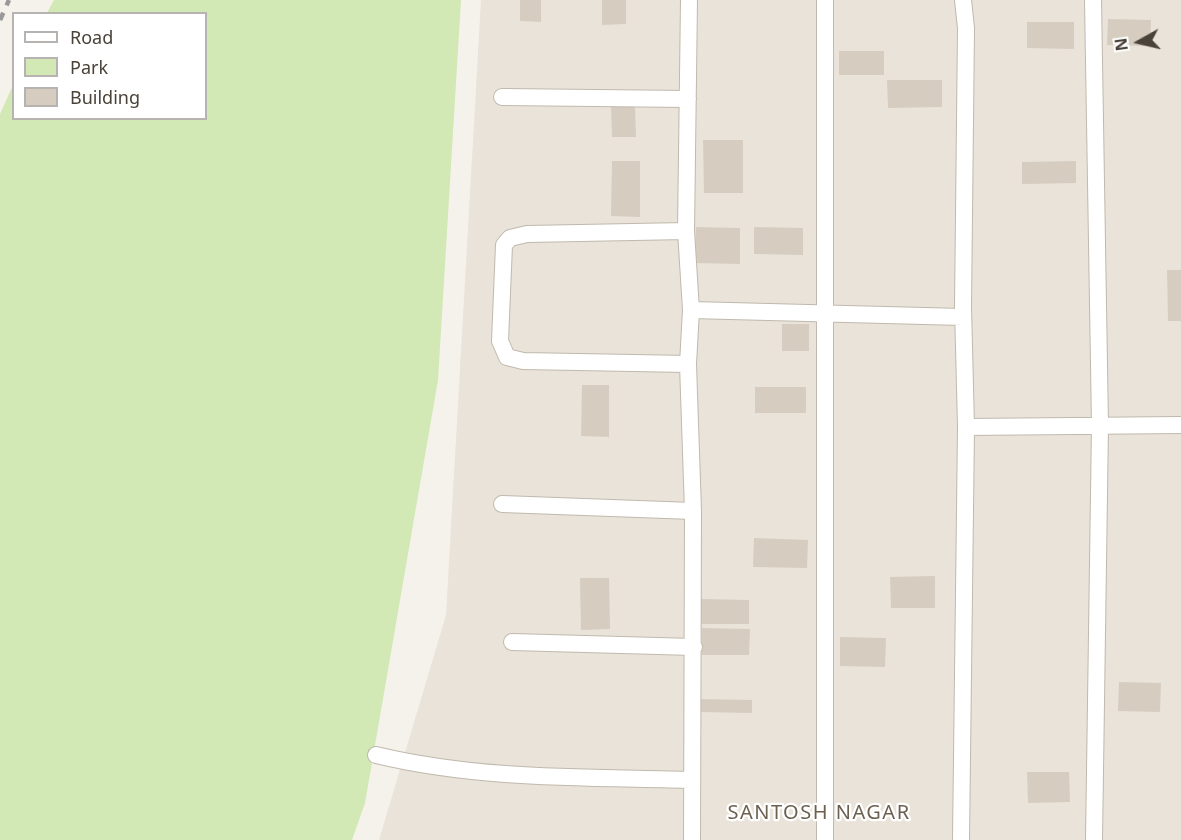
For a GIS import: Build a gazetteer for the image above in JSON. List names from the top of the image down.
{
  "districts": ["SANTOSH NAGAR"],
  "legend": ["Road", "Park", "Building"],
  "north": "left"
}
